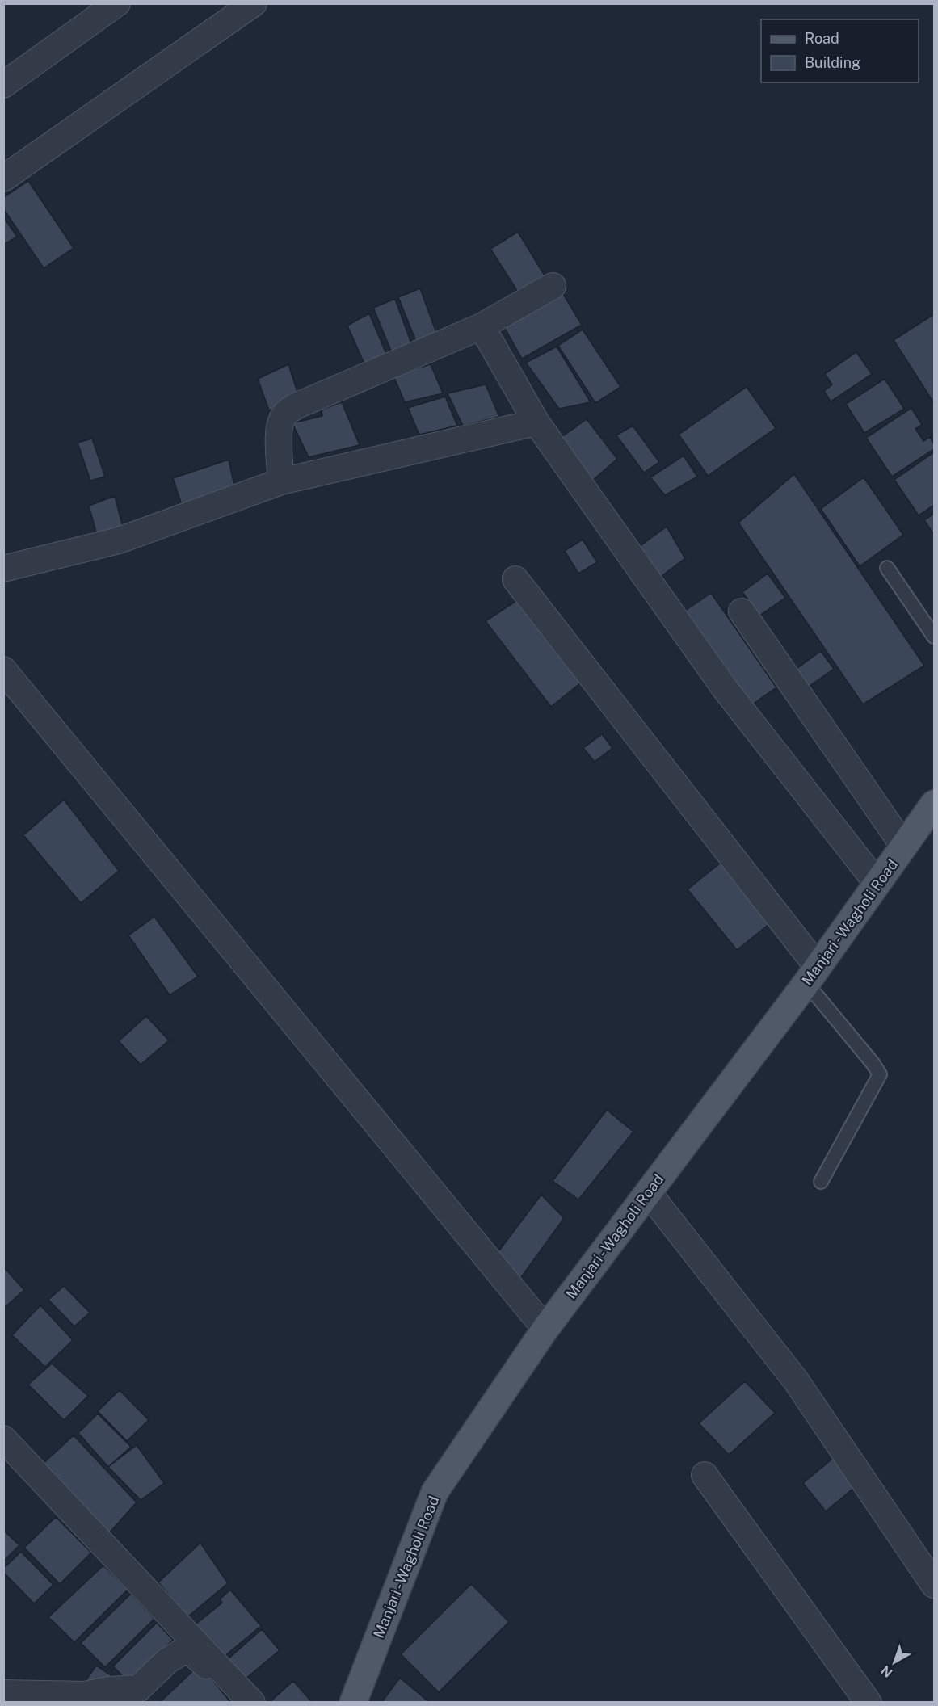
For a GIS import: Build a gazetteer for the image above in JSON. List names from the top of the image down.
{
  "streets": {
    "main road": ["Manjari - Wagholi Road"]
  },
  "legend": ["Road", "Building"],
  "north": "bottom left"
}
